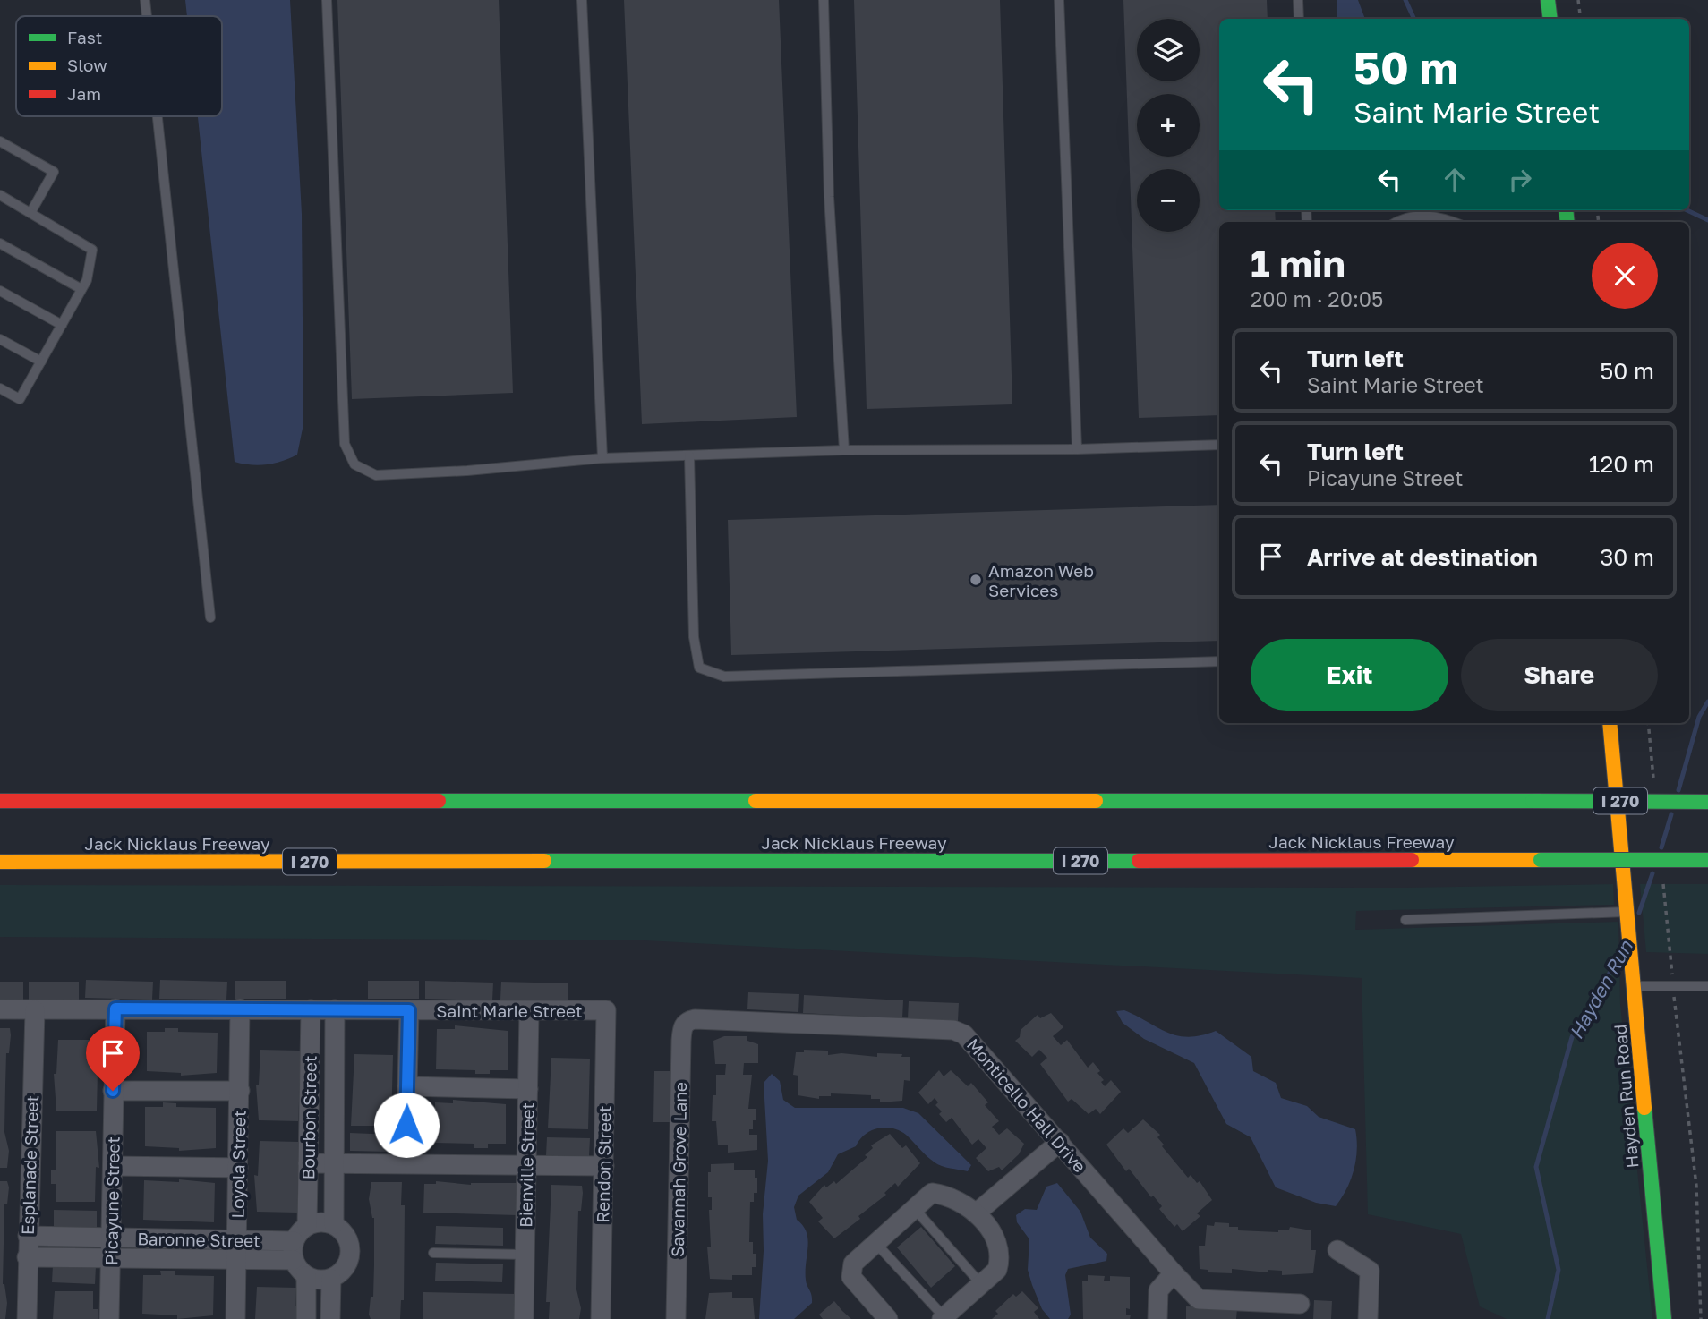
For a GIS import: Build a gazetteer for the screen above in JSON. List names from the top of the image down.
{
  "streets": {
    "main road": ["I 270", "Jack Nicklaus Freeway", "Hayden Run Road"],
    "street": [
      "Saint Marie Street",
      "Monticello Hall Drive",
      "Bourbon Street",
      "Loyola Street",
      "Rendon Street",
      "Esplanade Street",
      "Bienville Street",
      "Savannah Grove Lane",
      "Picayune Street",
      "Baronne Street"
    ]
  },
  "crossings": [
    ["Saint Marie Street", "Bourbon Street"],
    ["Saint Marie Street", "Loyola Street"],
    ["Saint Marie Street", "Rendon Street"],
    ["Saint Marie Street", "Esplanade Street"],
    ["Saint Marie Street", "Bienville Street"],
    ["Saint Marie Street", "Picayune Street"],
    ["Monticello Hall Drive", "Savannah Grove Lane"],
    ["Bourbon Street", "Baronne Street"],
    ["Loyola Street", "Baronne Street"],
    ["Esplanade Street", "Baronne Street"],
    ["Picayune Street", "Baronne Street"]
  ],
  "water": ["Hayden Run"],
  "places": ["Amazon Web Services"],
  "legend": ["Fast", "Slow", "Jam"],
  "page": {
    "map_buttons": ["+", "−"],
    "turn": ["50 m", "Saint Marie Street"],
    "heading": ["1 min", "200 m · 20:05"],
    "list": [
      {
        "name": "Turn left",
        "note": "Saint Marie Street",
        "value": "50 m"
      },
      {
        "name": "Turn left",
        "note": "Picayune Street",
        "value": "120 m"
      },
      {
        "name": "Arrive at destination",
        "value": "30 m"
      }
    ],
    "buttons": ["Exit", "Share"]
  }
}
